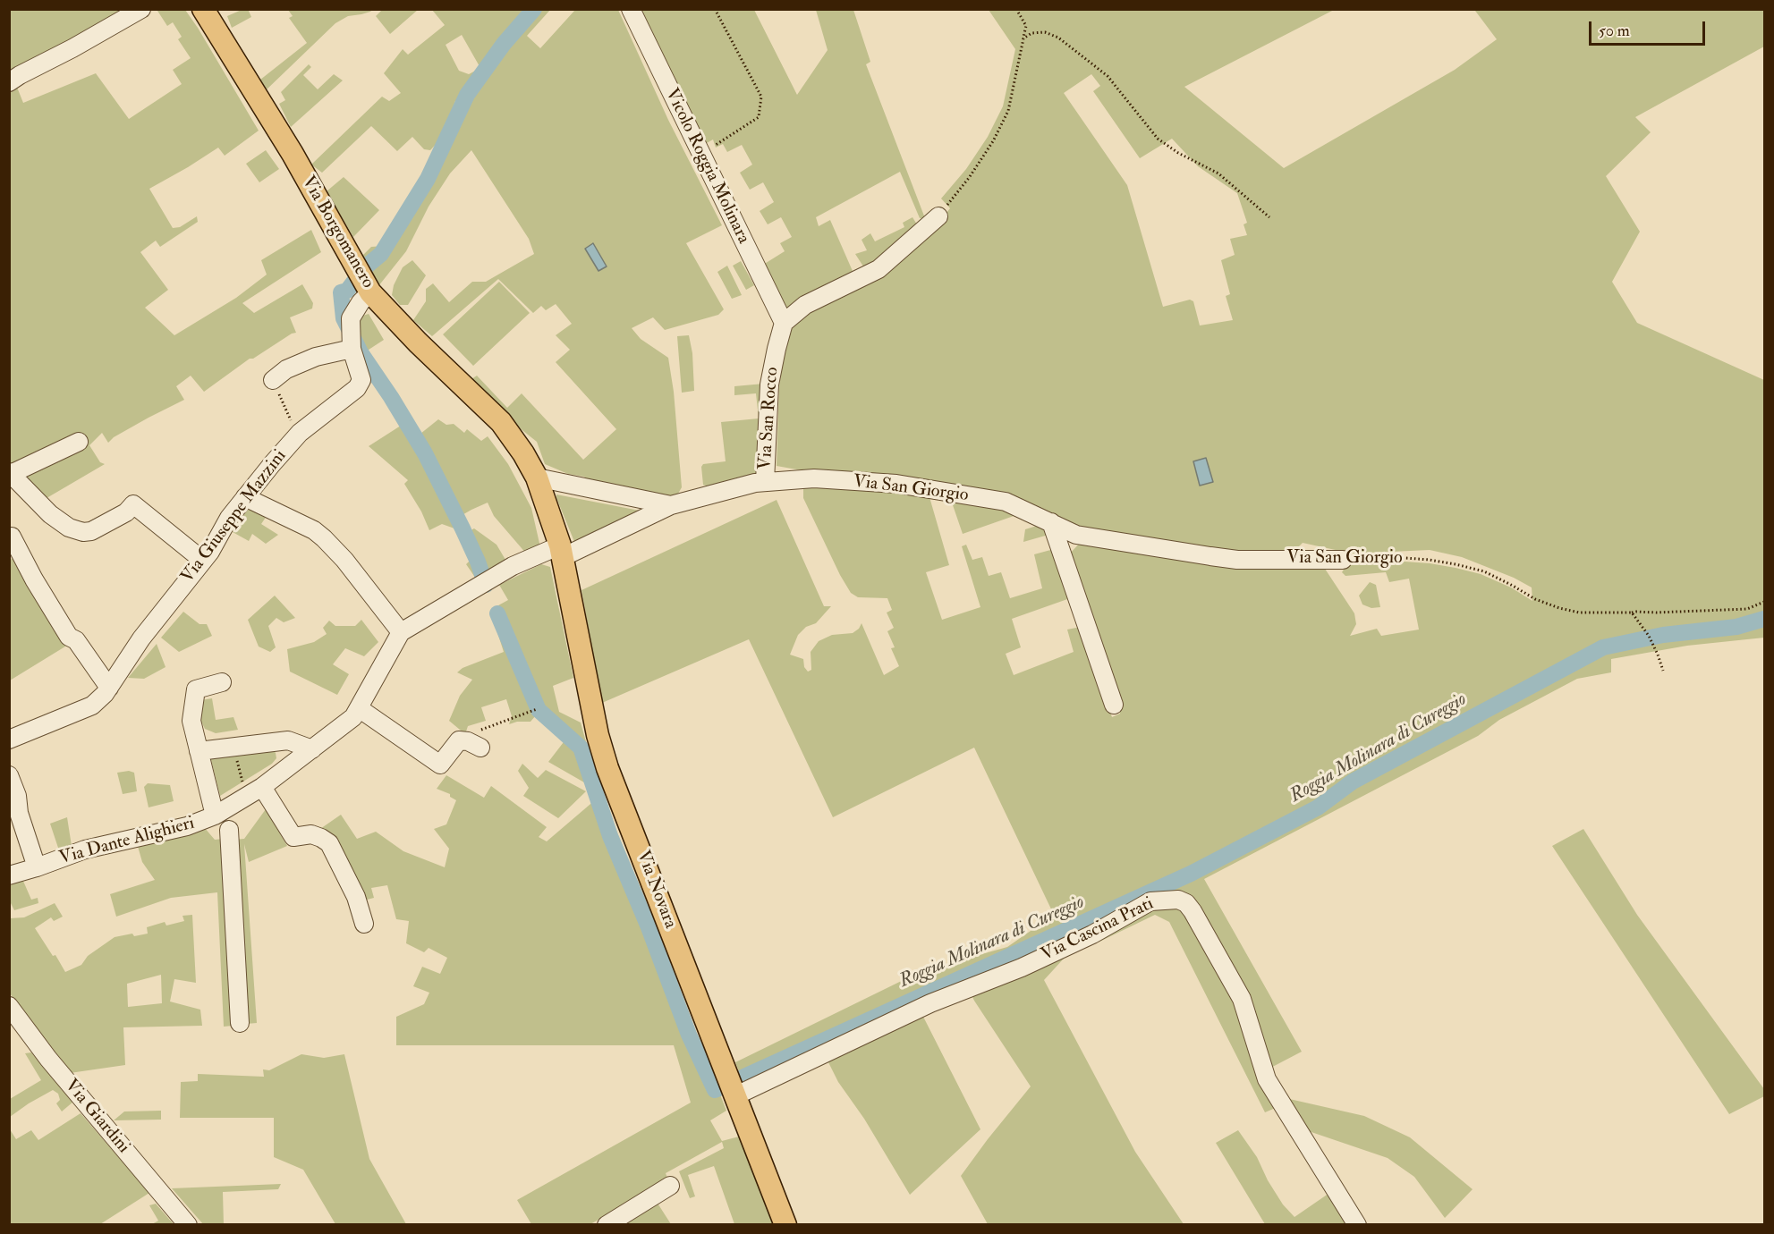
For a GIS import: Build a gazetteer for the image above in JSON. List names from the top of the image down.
{
  "streets": {
    "main road": ["Via Borgomanero", "Via Novara"],
    "street": [
      "Vicolo Roggia Molinara",
      "Via San Rocco",
      "Via San Giorgio",
      "Via Giuseppe Mazzini",
      "Via Dante Alighieri",
      "Via Cascina Prati",
      "Via Giardini"
    ]
  },
  "crossings": [
    ["Vicolo Roggia Molinara", "Via San Rocco"],
    ["Via Borgomanero", "Via San Rocco"],
    ["Via Borgomanero", "Via Novara"],
    ["Via San Rocco", "Via San Giorgio"],
    ["Via San Rocco", "Via Novara"],
    ["Via Novara", "Via Cascina Prati"]
  ],
  "water": ["Roggia Molinara di Cureggio"],
  "scale_bar": "50 m"
}
